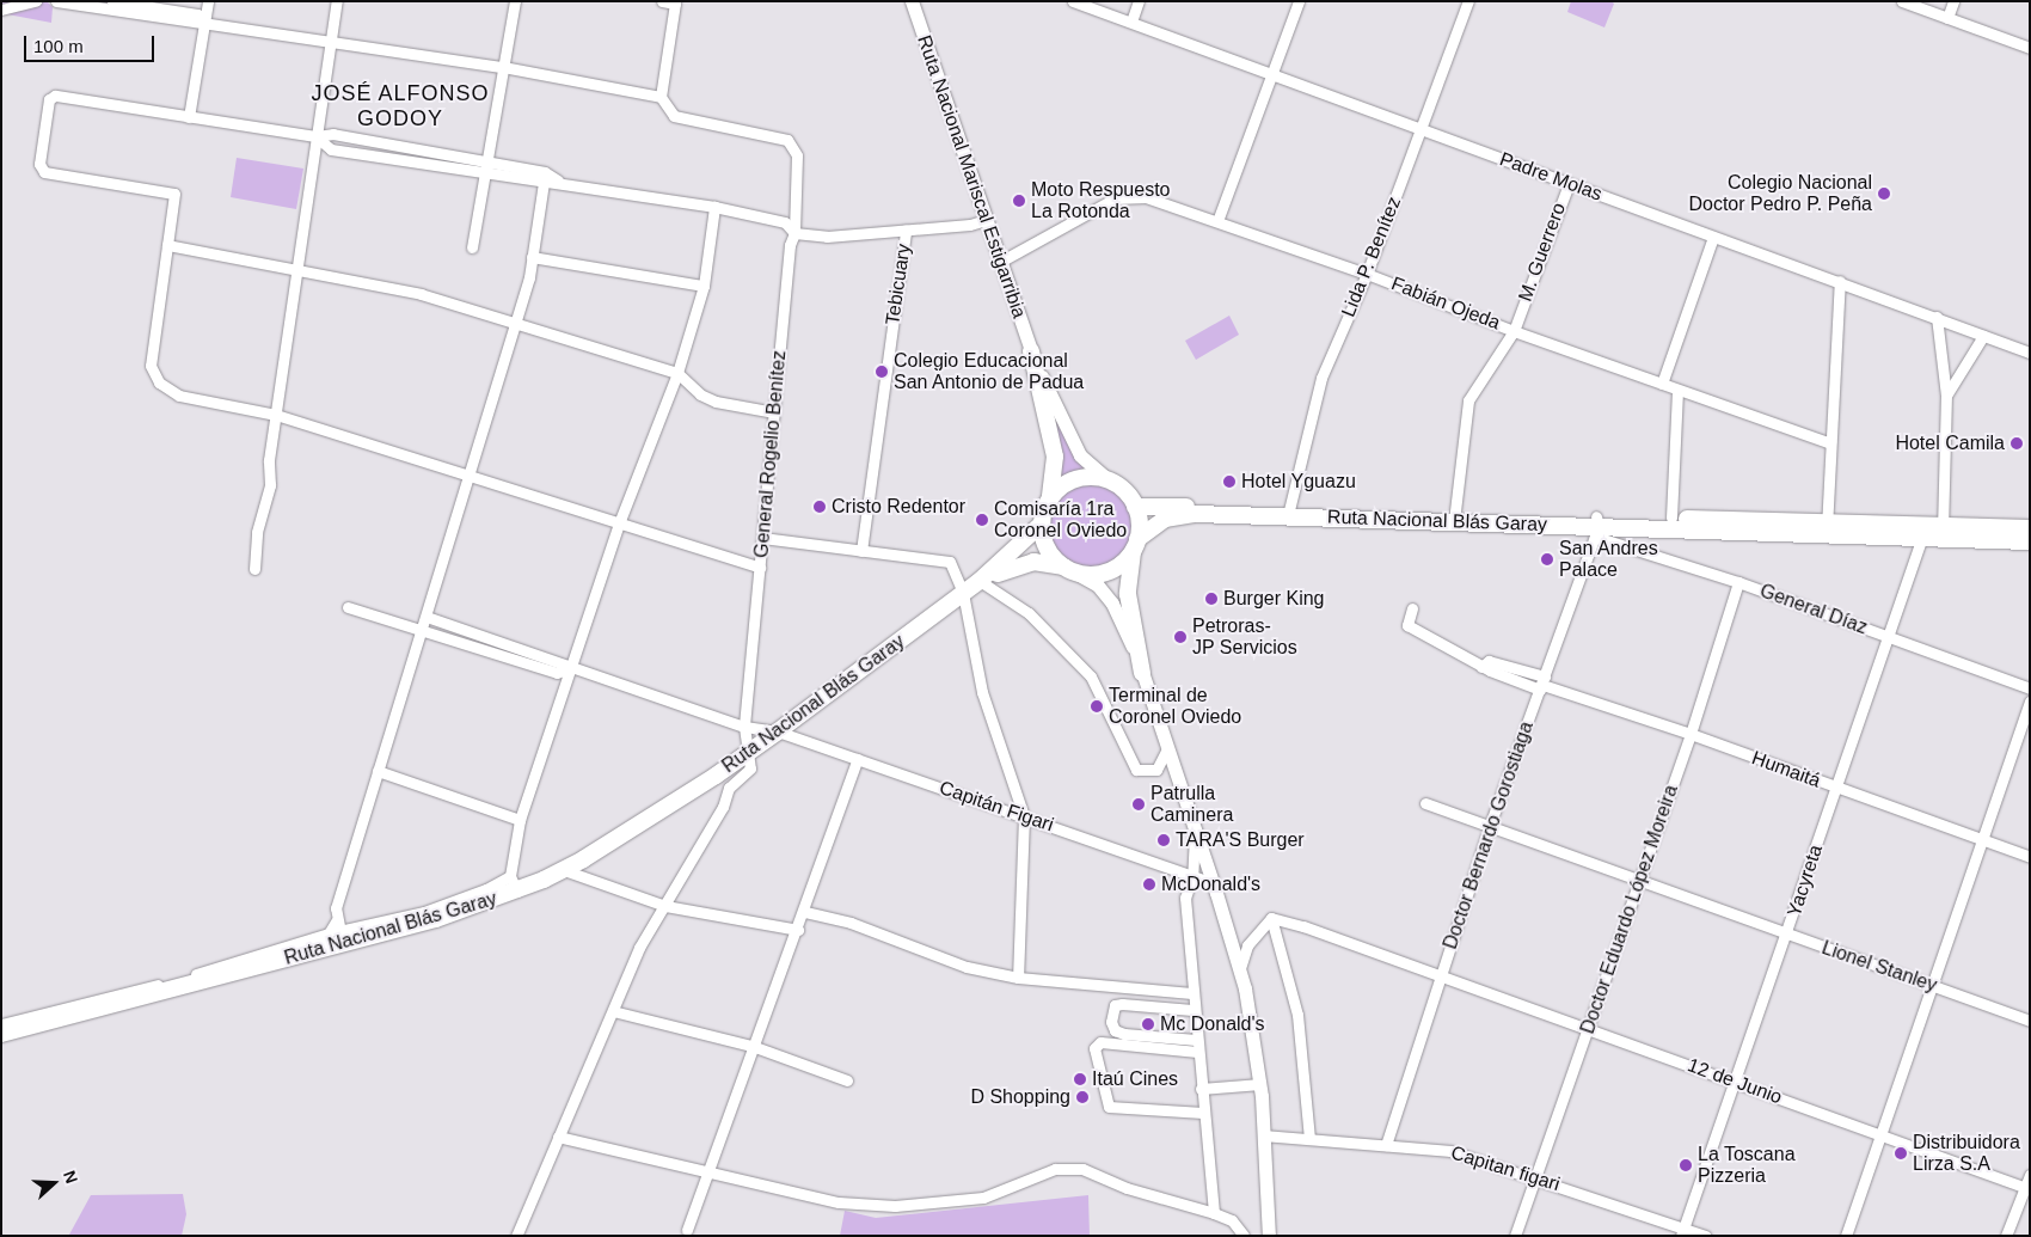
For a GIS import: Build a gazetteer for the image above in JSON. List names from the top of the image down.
{
  "streets": {
    "highway": ["Ruta Nacional Blás Garay"],
    "main road": ["Ruta Nacional Mariscal Estigarribia"],
    "street": [
      "Padre Molas",
      "M. Guerrero",
      "Lida P. Benítez",
      "Tebicuary",
      "Fabián Ojeda",
      "General Rogelio Benítez",
      "General Díaz",
      "Humaitá",
      "Capitán Figari",
      "Doctor Bernardo Gorostiaga",
      "Yacyreta",
      "Doctor Eduardo López Moreira",
      "Lionel Stanley",
      "12 de Junio",
      "Capitan figari"
    ]
  },
  "crossings": [
    ["Ruta Nacional Mariscal Estigarribia", "Fabián Ojeda"],
    ["Ruta Nacional Mariscal Estigarribia", "Ruta Nacional Blás Garay"],
    ["Padre Molas", "M. Guerrero"],
    ["Padre Molas", "Lida P. Benítez"],
    ["M. Guerrero", "Fabián Ojeda"],
    ["M. Guerrero", "Ruta Nacional Blás Garay"],
    ["Lida P. Benítez", "Fabián Ojeda"],
    ["Lida P. Benítez", "Ruta Nacional Blás Garay"],
    ["General Rogelio Benítez", "Ruta Nacional Blás Garay"],
    ["General Rogelio Benítez", "Capitán Figari"],
    ["Ruta Nacional Blás Garay", "General Díaz"],
    ["Ruta Nacional Blás Garay", "Capitán Figari"],
    ["Ruta Nacional Blás Garay", "Doctor Bernardo Gorostiaga"],
    ["Ruta Nacional Blás Garay", "Yacyreta"],
    ["General Díaz", "Doctor Bernardo Gorostiaga"],
    ["General Díaz", "Yacyreta"],
    ["General Díaz", "Doctor Eduardo López Moreira"],
    ["Humaitá", "Doctor Bernardo Gorostiaga"],
    ["Humaitá", "Yacyreta"],
    ["Humaitá", "Doctor Eduardo López Moreira"],
    ["Doctor Bernardo Gorostiaga", "Lionel Stanley"],
    ["Doctor Bernardo Gorostiaga", "12 de Junio"],
    ["Doctor Bernardo Gorostiaga", "Capitan figari"],
    ["Yacyreta", "Lionel Stanley"],
    ["Yacyreta", "12 de Junio"],
    ["Yacyreta", "Capitan figari"],
    ["Doctor Eduardo López Moreira", "Lionel Stanley"],
    ["Doctor Eduardo López Moreira", "12 de Junio"],
    ["Doctor Eduardo López Moreira", "Capitan figari"]
  ],
  "districts": ["JOSÉ ALFONSO GODOY"],
  "places": [
    "Colegio Nacional Doctor Pedro P. Peña",
    "Moto Respuesto La Rotonda",
    "Colegio Educacional San Antonio de Padua",
    "Hotel Camila",
    "Hotel Yguazu",
    "Cristo Redentor",
    "Comisaría 1ra Coronel Oviedo",
    "San Andres Palace",
    "Burger King",
    "Petroras- JP Servicios",
    "Terminal de Coronel Oviedo",
    "Patrulla Caminera",
    "TARA'S Burger",
    "McDonald's",
    "Mc Donald's",
    "Itaú Cines",
    "D Shopping",
    "Distribuidora Lirza S.A",
    "La Toscana Pizzeria"
  ],
  "scale_bar": "100 m",
  "north": "right"
}
